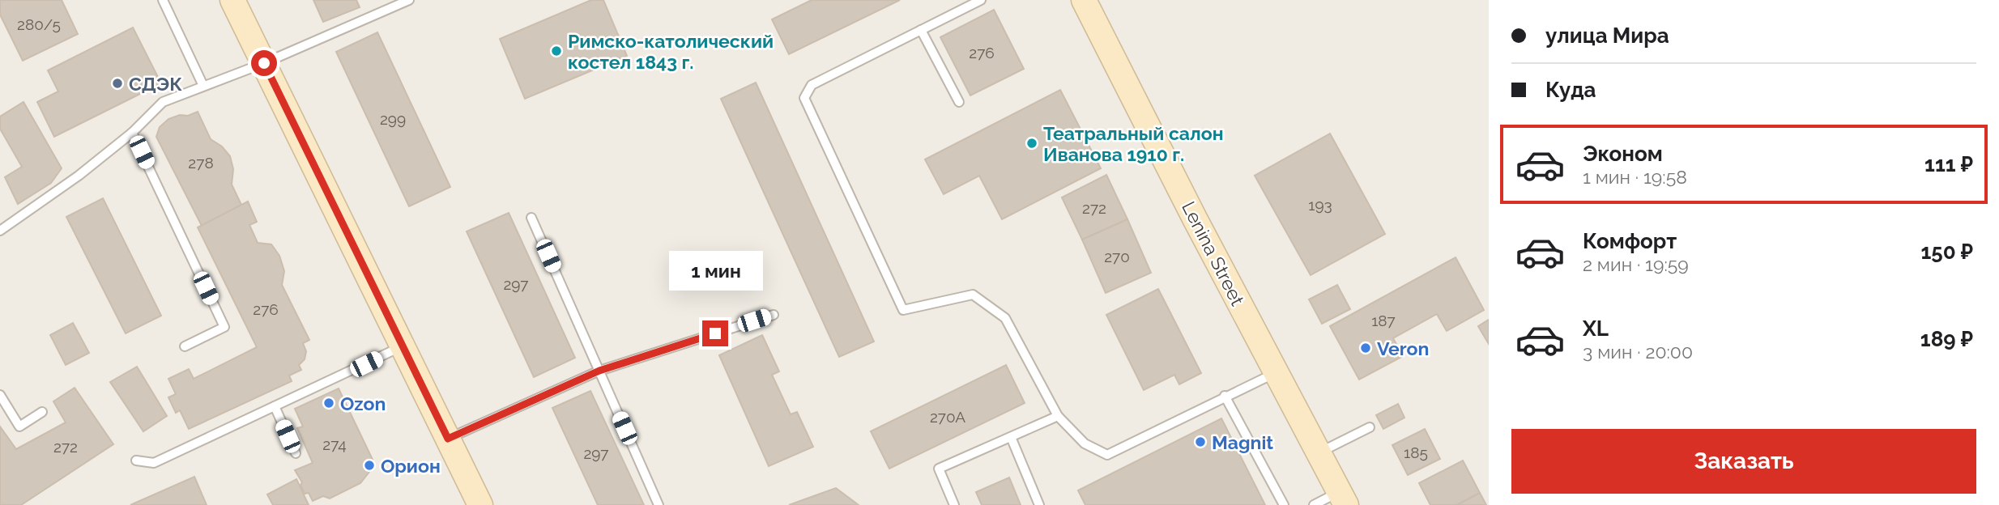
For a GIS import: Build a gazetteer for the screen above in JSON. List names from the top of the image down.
{
  "streets": {
    "main road": ["Lenina Street"]
  },
  "places": [
    "Римско-католический костел 1843 г.",
    "СДЭК",
    "Театральный салон Иванова 1910 г.",
    "Veron",
    "Ozon",
    "Magnit",
    "Орион"
  ],
  "house_numbers": [
    "280/5",
    "276",
    "299",
    "278",
    "193",
    "272",
    "270",
    "297",
    "276",
    "187",
    "270А",
    "274",
    "272",
    "185",
    "297"
  ],
  "page": {
    "banner": ["улица Мира", "Куда"],
    "list": [
      {
        "name": "Эконом",
        "note": "1 мин · 19:58",
        "value": "111 ₽"
      },
      {
        "name": "Комфорт",
        "note": "2 мин · 19:59",
        "value": "150 ₽"
      },
      {
        "name": "XL",
        "note": "3 мин · 20:00",
        "value": "189 ₽"
      }
    ],
    "bubble": "1 мин",
    "buttons": "Заказать"
  }
}
